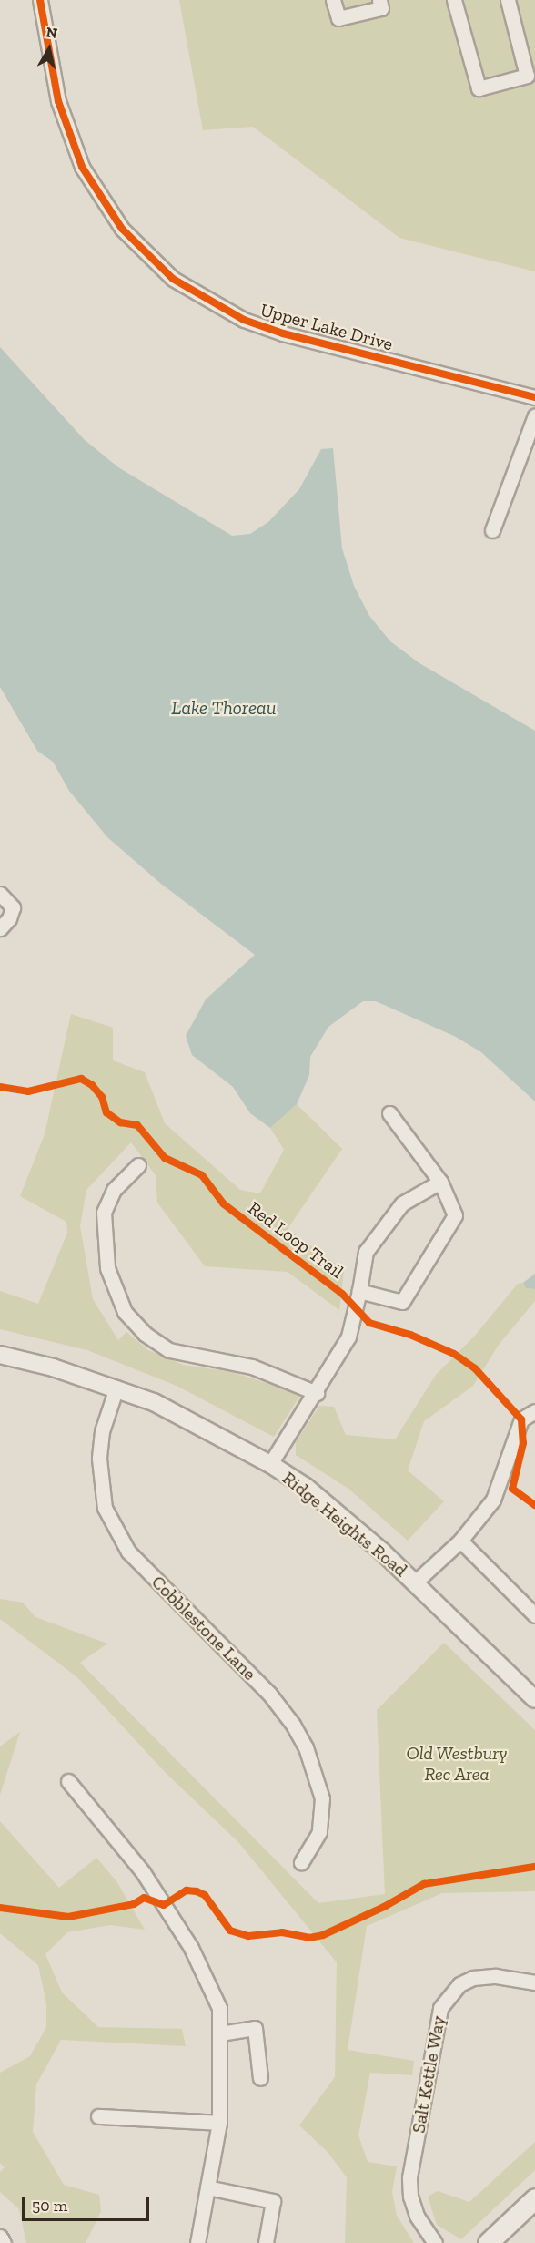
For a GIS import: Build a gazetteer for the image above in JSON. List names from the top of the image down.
{
  "streets": {
    "street": [
      "Upper Lake Drive",
      "Ridge Heights Road",
      "Cobblestone Lane",
      "Salt Kettle Way"
    ],
    "cycle path": ["Red Loop Trail"]
  },
  "crossings": [
    ["Ridge Heights Road", "Cobblestone Lane"]
  ],
  "water": ["Lake Thoreau"],
  "parks": ["Old Westbury Rec Area"],
  "scale_bar": "50 m",
  "north": "top"
}
